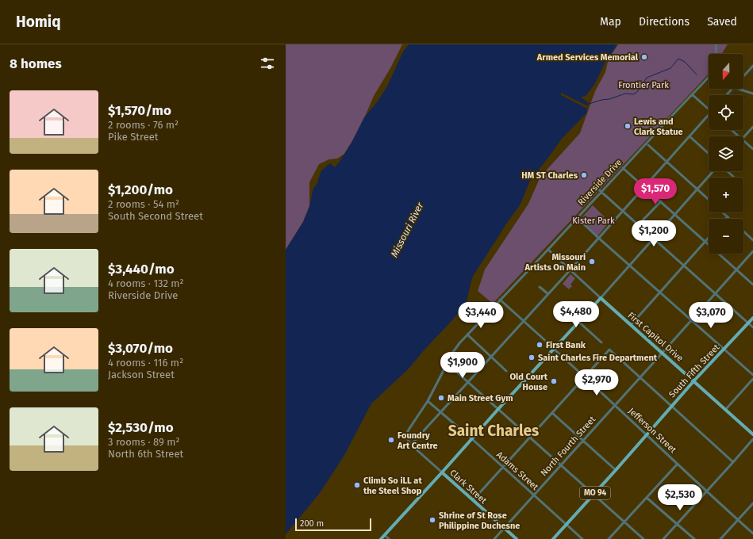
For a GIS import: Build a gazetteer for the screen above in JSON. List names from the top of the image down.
{
  "streets": {
    "main road": [
      "First Capitol Drive",
      "South Fifth Street",
      "Clark Street",
      "MO 94"
    ],
    "street": [
      "Riverside Drive",
      "Jefferson Street",
      "North Fourth Street",
      "Adams Street"
    ]
  },
  "crossings": [
    ["Riverside Drive", "First Capitol Drive"],
    ["Riverside Drive", "Jefferson Street"],
    ["Riverside Drive", "Adams Street"],
    ["Riverside Drive", "Clark Street"],
    ["First Capitol Drive", "South Fifth Street"],
    ["First Capitol Drive", "North Fourth Street"],
    ["South Fifth Street", "Jefferson Street"],
    ["South Fifth Street", "MO 94"],
    ["Jefferson Street", "North Fourth Street"],
    ["Jefferson Street", "MO 94"],
    ["North Fourth Street", "Adams Street"],
    ["North Fourth Street", "Clark Street"],
    ["Adams Street", "MO 94"]
  ],
  "districts": ["Saint Charles"],
  "water": ["Missouri River"],
  "parks": ["Frontier Park", "Kister Park"],
  "places": [
    "Armed Services Memorial",
    "Lewis and Clark Statue",
    "HM ST Charles",
    "Missouri Artists On Main",
    "First Bank",
    "Saint Charles Fire Department",
    "Old Court House",
    "Main Street Gym",
    "Foundry Art Centre",
    "Climb So iLL at the Steel Shop",
    "Shrine of St Rose Philippine Duchesne"
  ],
  "scale_bar": "200 m",
  "north": "bottom",
  "page": {
    "header": "Homiq",
    "nav": ["Map", "Directions", "Saved"],
    "heading": "8 homes",
    "map_buttons": ["+", "−"],
    "list": [
      {
        "name": "$1,570/mo",
        "note": "2 rooms · 76 m² · Pike Street"
      },
      {
        "name": "$1,200/mo",
        "note": "2 rooms · 54 m² · South Second Street"
      },
      {
        "name": "$3,440/mo",
        "note": "4 rooms · 132 m² · Riverside Drive"
      },
      {
        "name": "$3,070/mo",
        "note": "4 rooms · 116 m² · Jackson Street"
      },
      {
        "name": "$2,530/mo",
        "note": "3 rooms · 89 m² · North 6th Street"
      }
    ],
    "price": [
      "$1,570",
      "$1,200",
      "$4,480",
      "$3,440",
      "$3,070",
      "$1,900",
      "$2,970",
      "$2,530"
    ],
    "scale": "200 m"
  }
}
